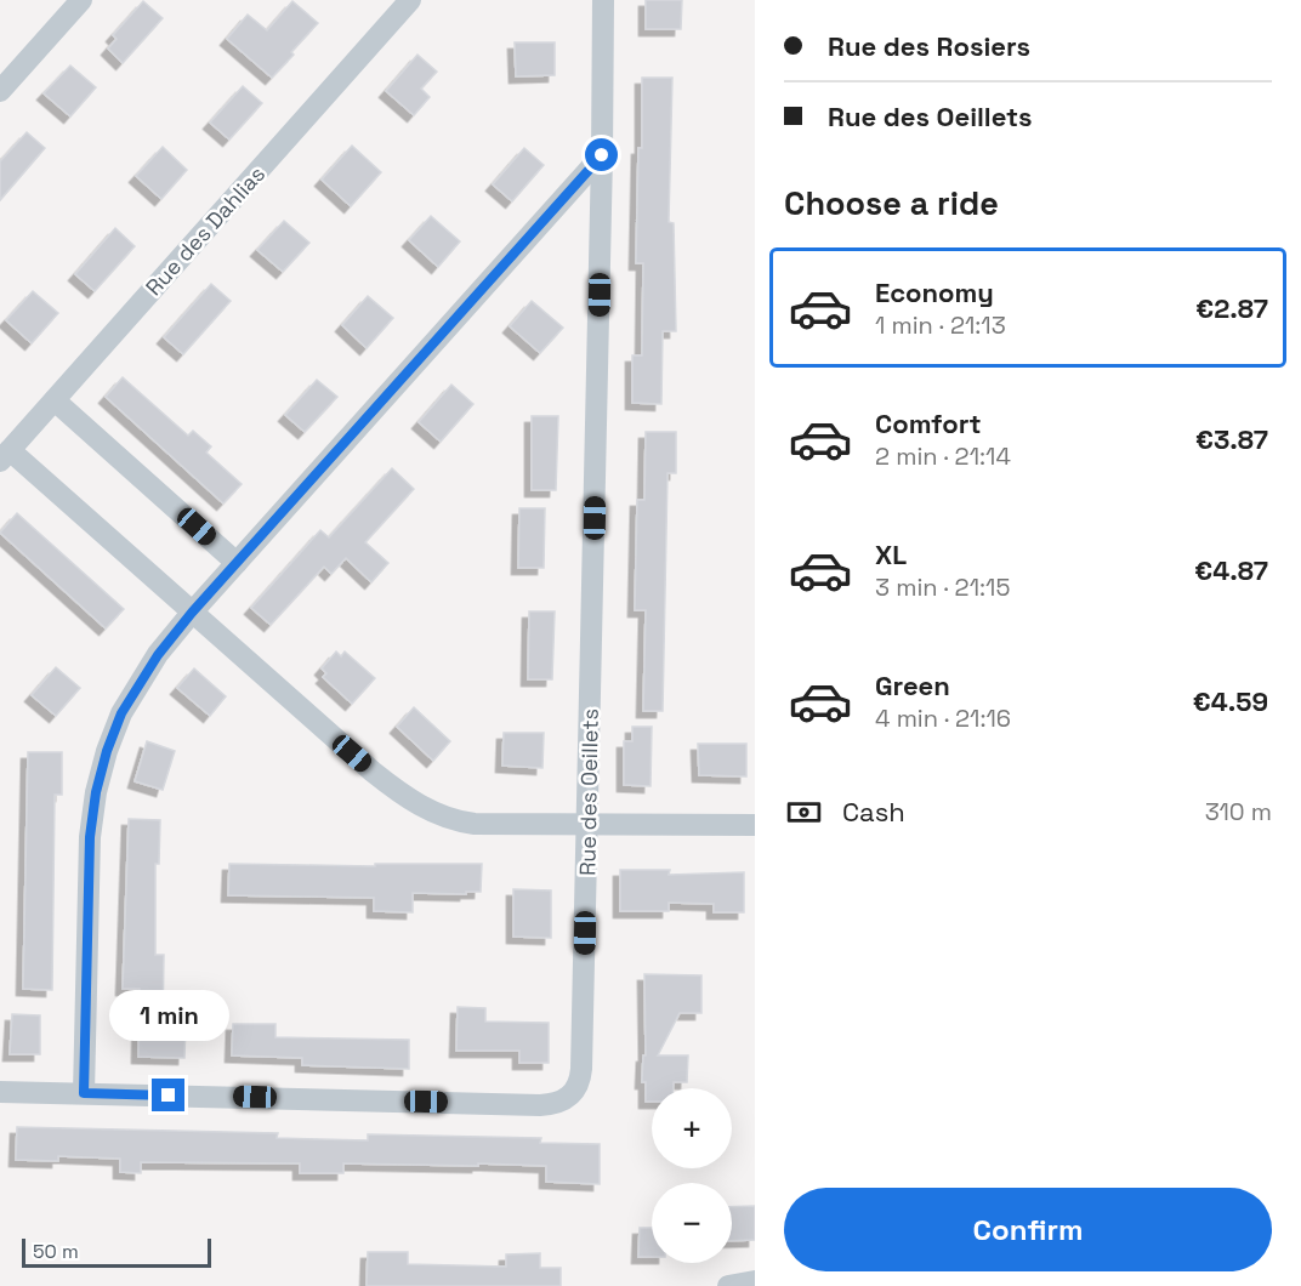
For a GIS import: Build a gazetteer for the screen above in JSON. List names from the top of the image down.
{
  "streets": {
    "street": ["Rue des Dahlias", "Rue des Oeillets"]
  },
  "scale_bar": "50 m",
  "page": {
    "banner": ["Rue des Rosiers", "Rue des Oeillets"],
    "heading": "Choose a ride",
    "list": [
      {
        "name": "Economy",
        "note": "1 min · 21:13",
        "value": "€2.87"
      },
      {
        "name": "Comfort",
        "note": "2 min · 21:14",
        "value": "€3.87"
      },
      {
        "name": "XL",
        "note": "3 min · 21:15",
        "value": "€4.87"
      },
      {
        "name": "Green",
        "note": "4 min · 21:16",
        "value": "€4.59"
      }
    ],
    "pay": ["Cash", "310 m"],
    "bubble": "1 min",
    "map_buttons": ["+", "−"],
    "buttons": "Confirm",
    "scale": "50 m"
  }
}
